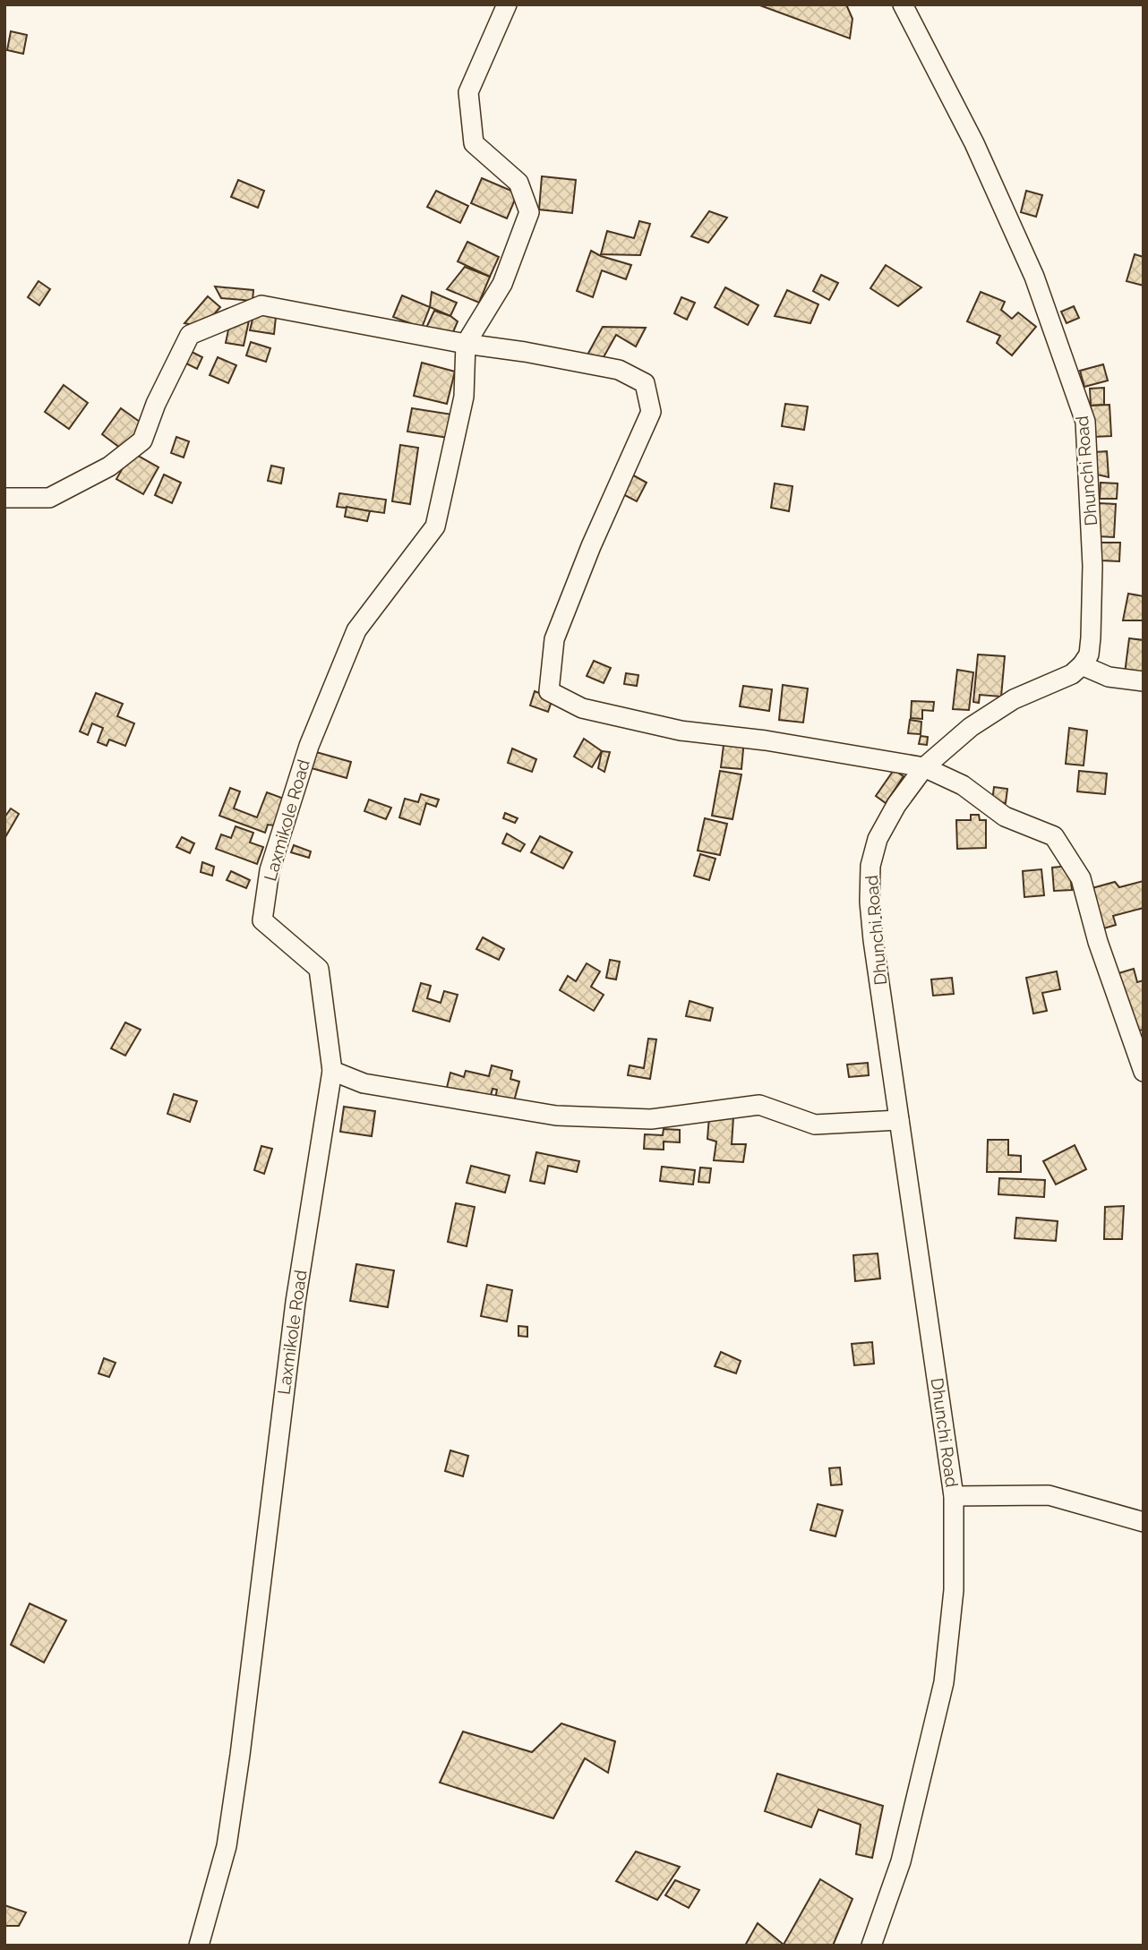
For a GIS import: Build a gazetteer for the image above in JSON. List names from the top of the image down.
{
  "streets": {
    "street": ["Dhunchi Road", "Laxmikole Road"]
  }
}
